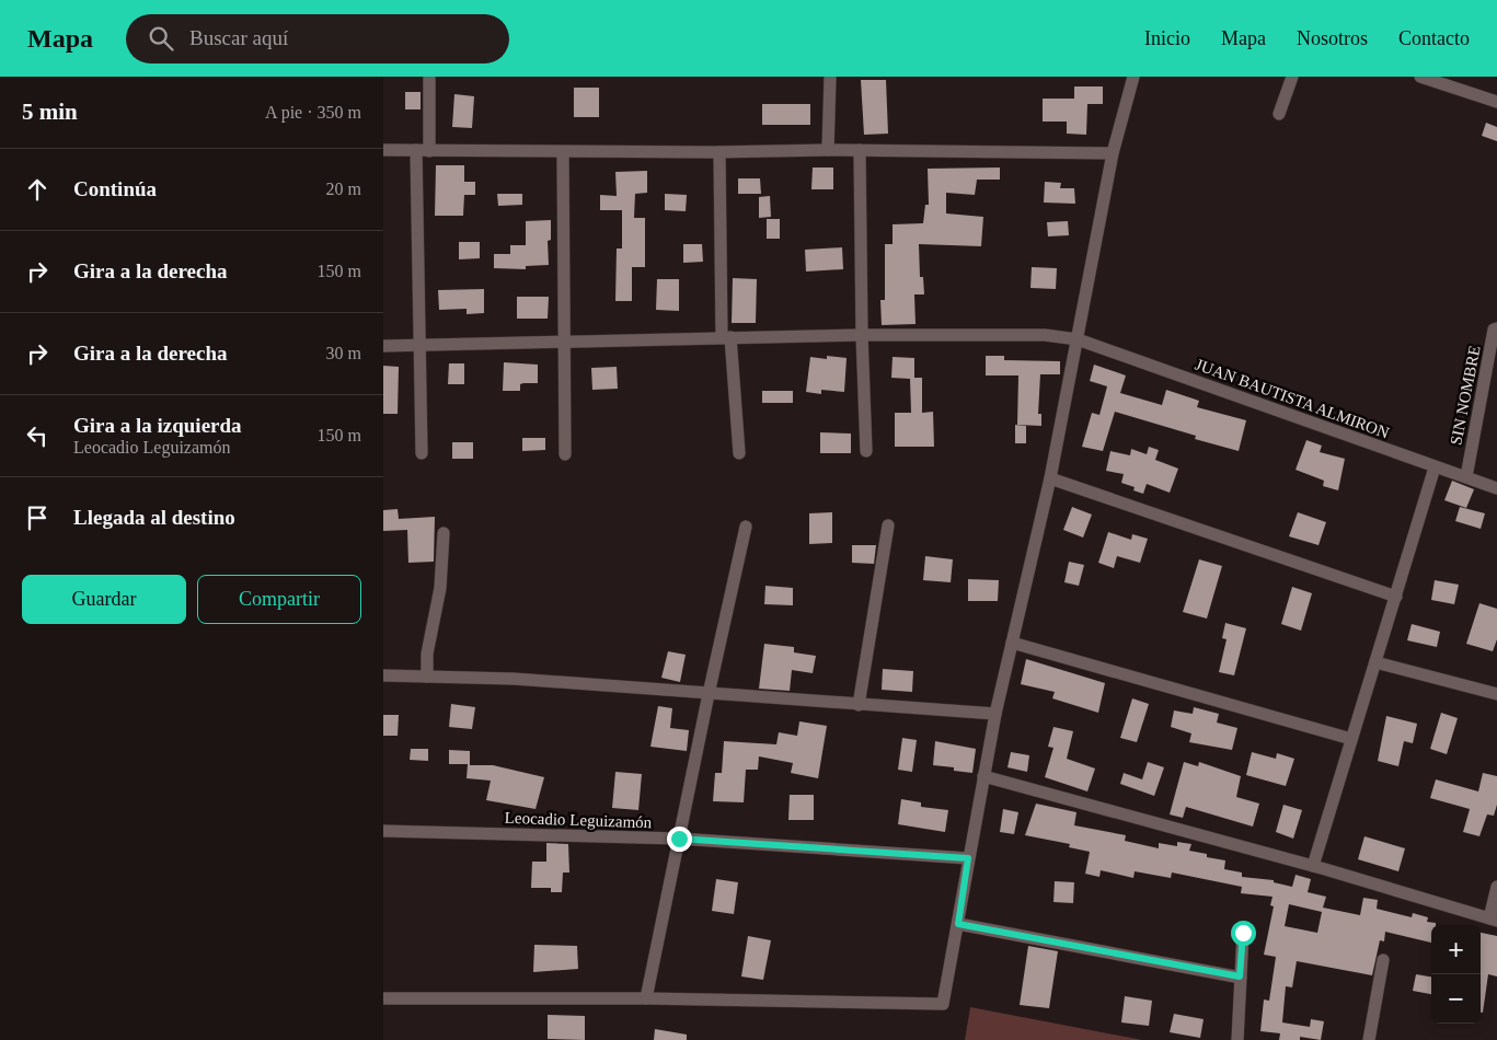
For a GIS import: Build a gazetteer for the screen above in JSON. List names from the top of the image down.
{
  "streets": {
    "street": ["SIN NOMBRE", "JUAN BAUTISTA ALMIRON", "Leocadio Leguizamón"]
  },
  "page": {
    "header": "Mapa",
    "search": "Buscar aquí",
    "nav": [
      "Inicio",
      "Mapa",
      "Nosotros",
      "Contacto"
    ],
    "heading": ["5 min", "A pie · 350 m"],
    "list": [
      ["Continúa", "20 m"],
      ["Gira a la derecha", "150 m"],
      ["Gira a la derecha", "30 m"],
      ["Gira a la izquierda", "Leocadio Leguizamón", "150 m"],
      "Llegada al destino"
    ],
    "buttons": ["Guardar", "Compartir"],
    "map_buttons": ["+", "−"]
  }
}
